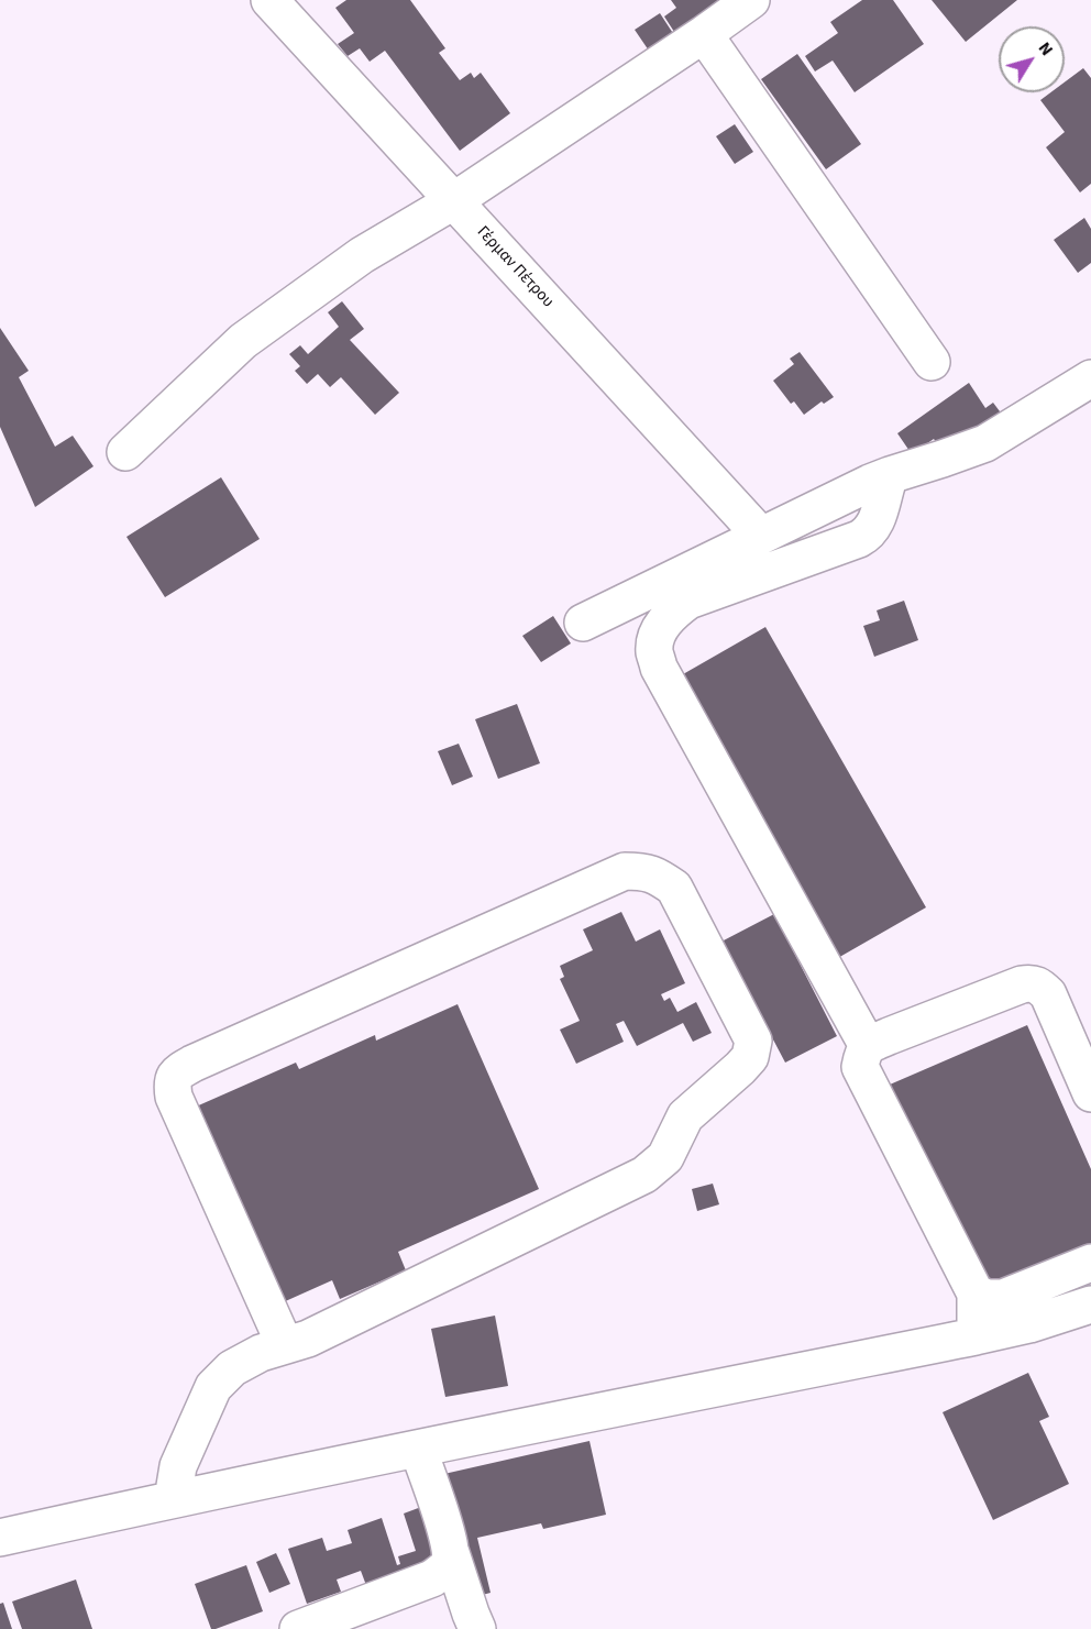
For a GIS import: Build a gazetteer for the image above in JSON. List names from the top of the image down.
{
  "streets": {
    "street": ["Γέρμαν Πέτρου"]
  },
  "north": "top right"
}
